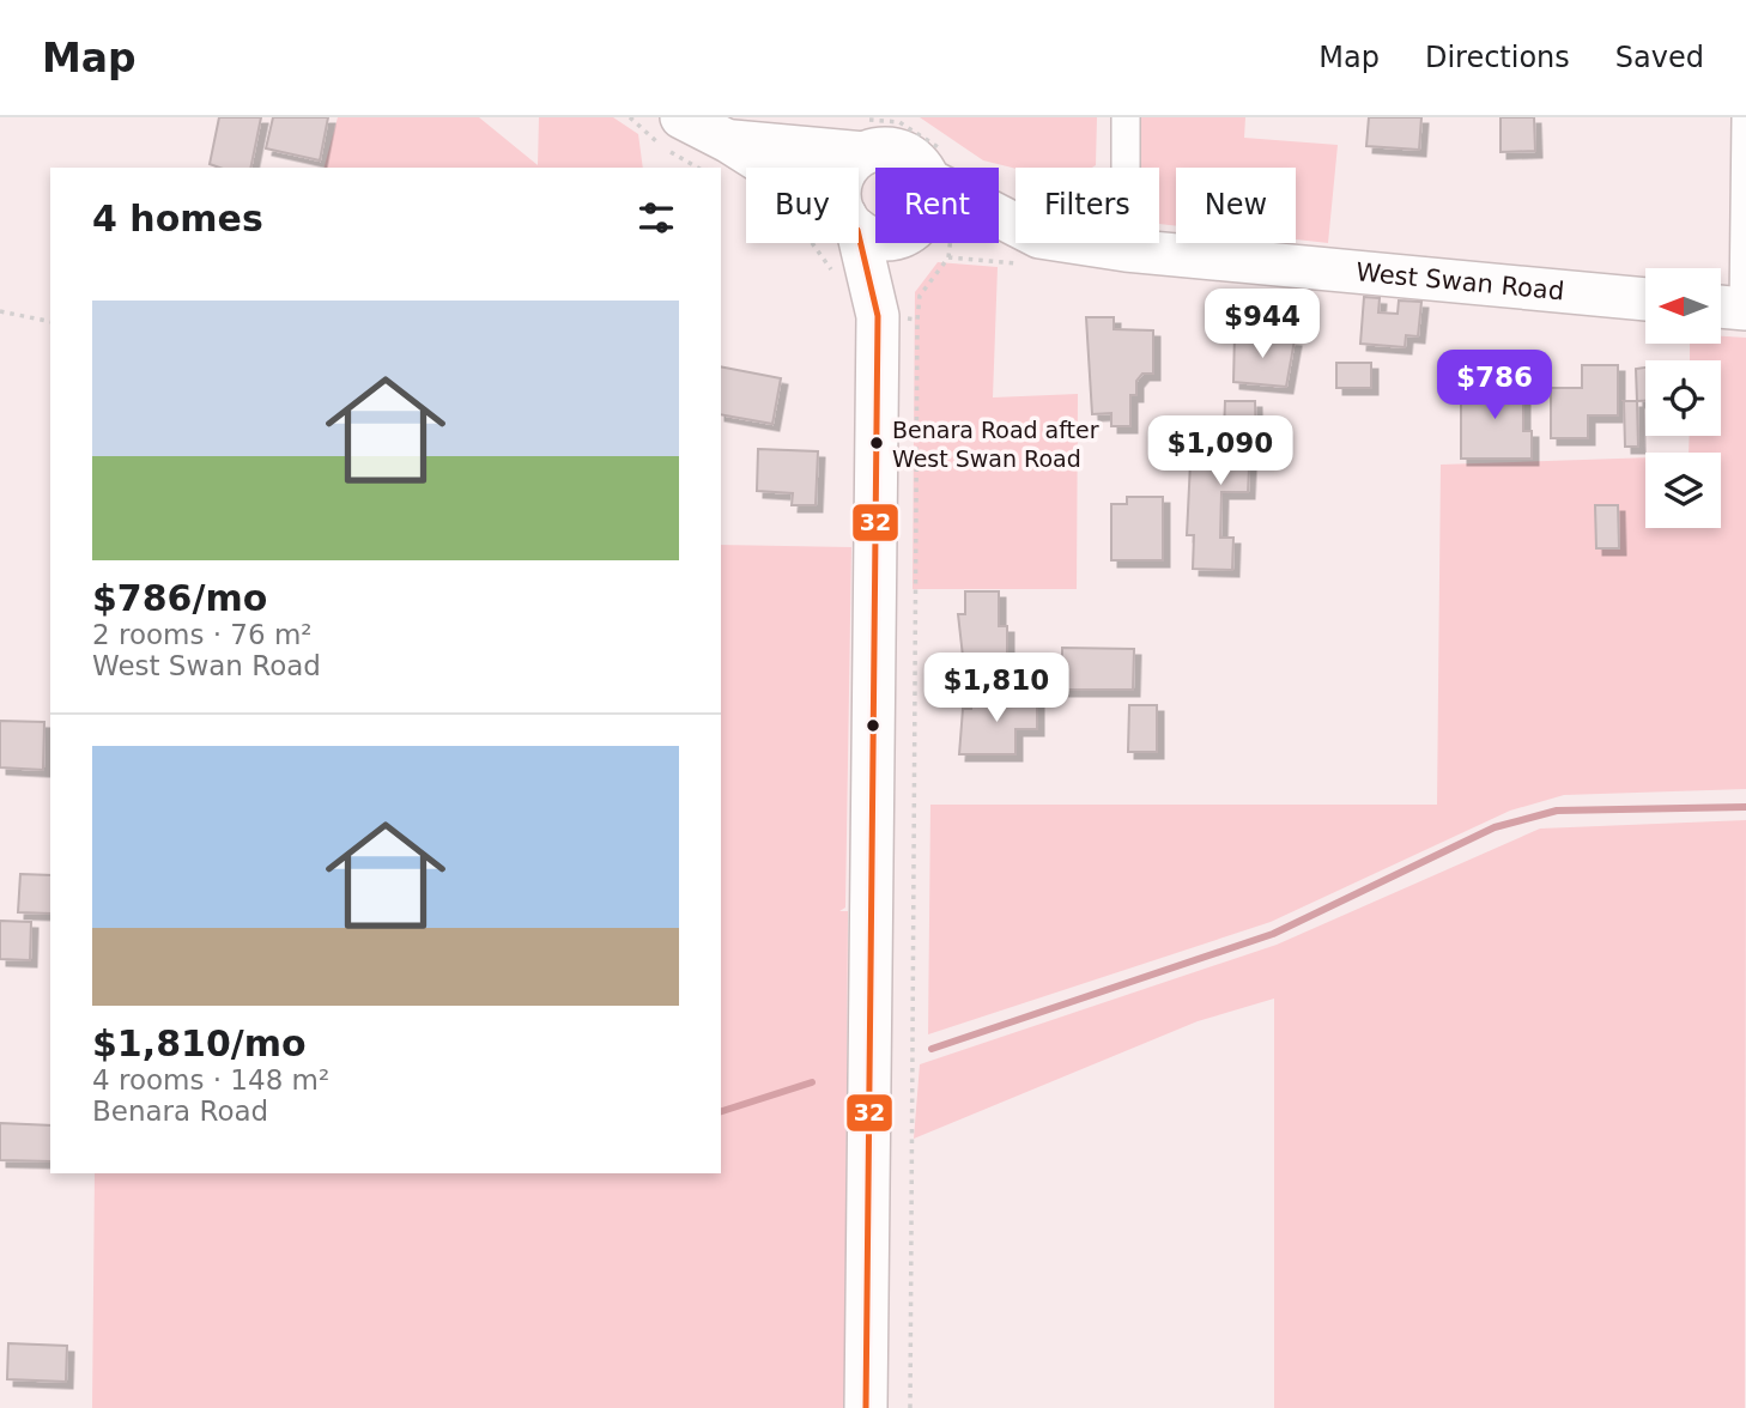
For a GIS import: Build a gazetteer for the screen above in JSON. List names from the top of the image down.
{
  "streets": {
    "main road": ["West Swan Road"]
  },
  "places": ["Benara Road after West Swan Road"],
  "lines": ["transit line 32"],
  "north": "left",
  "page": {
    "header": "Map",
    "nav": ["Map", "Directions", "Saved"],
    "chip": [
      "Buy",
      "Rent",
      "Filters",
      "New"
    ],
    "heading": "4 homes",
    "list": [
      {
        "name": "$786/mo",
        "note": "2 rooms · 76 m² · West Swan Road"
      },
      {
        "name": "$1,810/mo",
        "note": "4 rooms · 148 m² · Benara Road"
      }
    ],
    "price": [
      "$944",
      "$786",
      "$1,090",
      "$1,810"
    ]
  }
}
